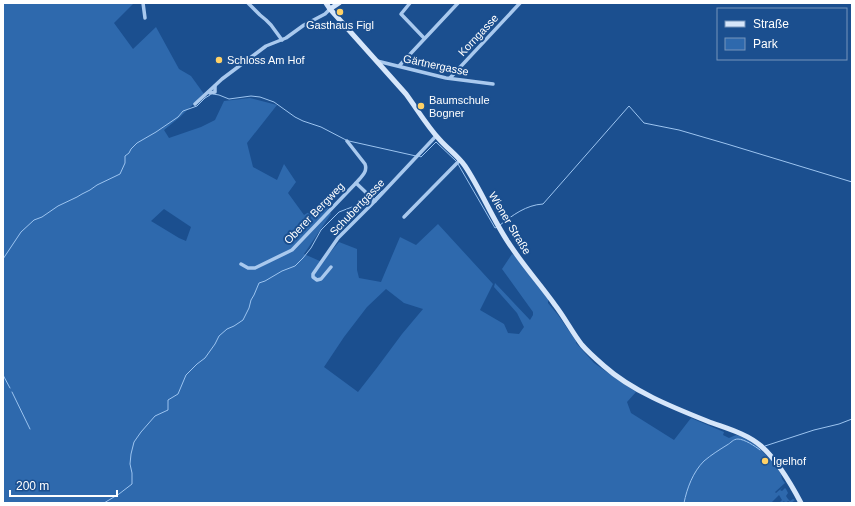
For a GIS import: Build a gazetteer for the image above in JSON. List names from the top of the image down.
{
  "streets": {
    "main road": ["Wiener Straße"],
    "street": [
      "Korngasse",
      "Gärtnergasse",
      "Schubertgasse",
      "Oberer Bergweg"
    ]
  },
  "crossings": [
    ["Korngasse", "Gärtnergasse"],
    ["Gärtnergasse", "Wiener Straße"],
    ["Schubertgasse", "Wiener Straße"]
  ],
  "places": [
    "Gasthaus Figl",
    "Schloss Am Hof",
    "Baumschule Bogner",
    "Igelhof"
  ],
  "legend": ["Straße", "Park"],
  "scale_bar": "200 m"
}
